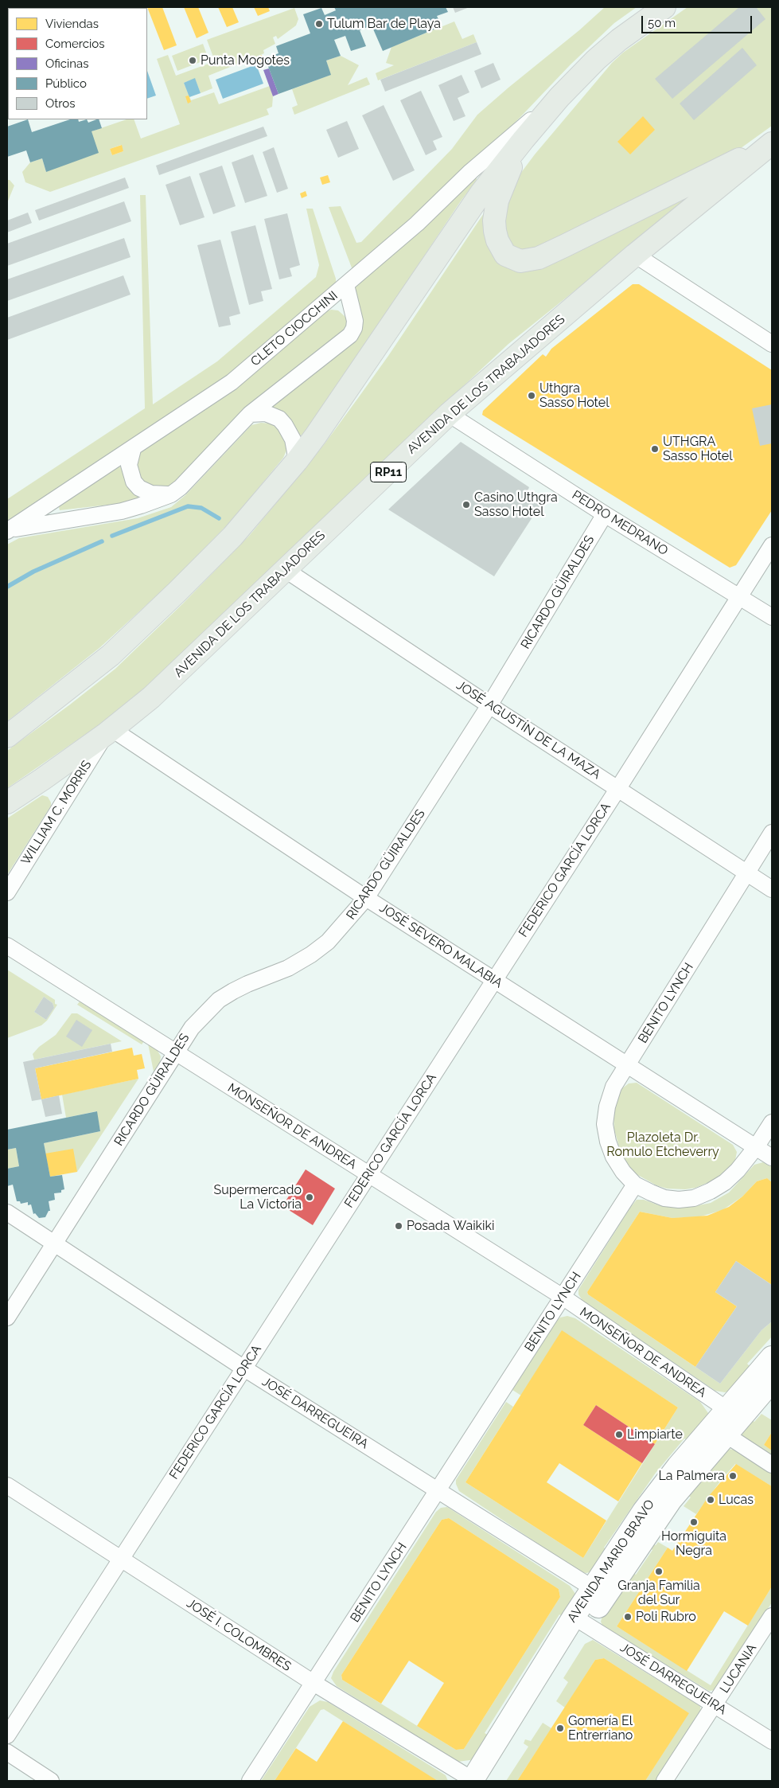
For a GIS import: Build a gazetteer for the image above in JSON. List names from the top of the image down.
{
  "streets": {
    "main road": ["AVENIDA DE LOS TRABAJADORES", "RP11", "AVENIDA MARIO BRAVO"],
    "street": [
      "CLETO CIOCCHINI",
      "PEDRO MEDRANO",
      "RICARDO GÜIRALDES",
      "JOSÉ AGUSTÍN DE LA MAZA",
      "WILLIAM C. MORRIS",
      "FEDERICO GARCÍA LORCA",
      "JOSÉ SEVERO MALABIA",
      "BENITO LYNCH",
      "MONSEÑOR DE ANDREA",
      "JOSÉ DARREGUEIRA",
      "JOSÉ I. COLOMBRES",
      "LUCANIA"
    ]
  },
  "crossings": [
    ["AVENIDA DE LOS TRABAJADORES", "PEDRO MEDRANO"],
    ["AVENIDA DE LOS TRABAJADORES", "JOSÉ AGUSTÍN DE LA MAZA"],
    ["AVENIDA DE LOS TRABAJADORES", "WILLIAM C. MORRIS"],
    ["AVENIDA DE LOS TRABAJADORES", "JOSÉ SEVERO MALABIA"],
    ["PEDRO MEDRANO", "RICARDO GÜIRALDES"],
    ["PEDRO MEDRANO", "FEDERICO GARCÍA LORCA"],
    ["RICARDO GÜIRALDES", "JOSÉ AGUSTÍN DE LA MAZA"],
    ["RICARDO GÜIRALDES", "JOSÉ SEVERO MALABIA"],
    ["RICARDO GÜIRALDES", "MONSEÑOR DE ANDREA"],
    ["RICARDO GÜIRALDES", "JOSÉ DARREGUEIRA"],
    ["JOSÉ AGUSTÍN DE LA MAZA", "FEDERICO GARCÍA LORCA"],
    ["JOSÉ AGUSTÍN DE LA MAZA", "BENITO LYNCH"],
    ["WILLIAM C. MORRIS", "JOSÉ SEVERO MALABIA"],
    ["FEDERICO GARCÍA LORCA", "JOSÉ SEVERO MALABIA"],
    ["FEDERICO GARCÍA LORCA", "MONSEÑOR DE ANDREA"],
    ["FEDERICO GARCÍA LORCA", "JOSÉ DARREGUEIRA"],
    ["FEDERICO GARCÍA LORCA", "JOSÉ I. COLOMBRES"],
    ["JOSÉ SEVERO MALABIA", "BENITO LYNCH"],
    ["BENITO LYNCH", "MONSEÑOR DE ANDREA"],
    ["BENITO LYNCH", "JOSÉ DARREGUEIRA"],
    ["BENITO LYNCH", "JOSÉ I. COLOMBRES"],
    ["MONSEÑOR DE ANDREA", "AVENIDA MARIO BRAVO"],
    ["JOSÉ DARREGUEIRA", "AVENIDA MARIO BRAVO"],
    ["JOSÉ DARREGUEIRA", "LUCANIA"],
    ["AVENIDA MARIO BRAVO", "JOSÉ I. COLOMBRES"]
  ],
  "parks": ["Plazoleta Dr. Romulo Etcheverry"],
  "places": [
    "Tulum Bar de Playa",
    "Punta Mogotes",
    "Uthgra Sasso Hotel",
    "UTHGRA Sasso Hotel",
    "Casino Uthgra Sasso Hotel",
    "Supermercado La Victoria",
    "Posada Waikiki",
    "Limpiarte",
    "La Palmera",
    "Lucas",
    "Hormiguita Negra",
    "Granja Familia del Sur",
    "Poli Rubro",
    "Gomería El Entrerriano"
  ],
  "legend": [
    "Viviendas",
    "Comercios",
    "Oficinas",
    "Público",
    "Otros"
  ],
  "scale_bar": "50 m"
}
